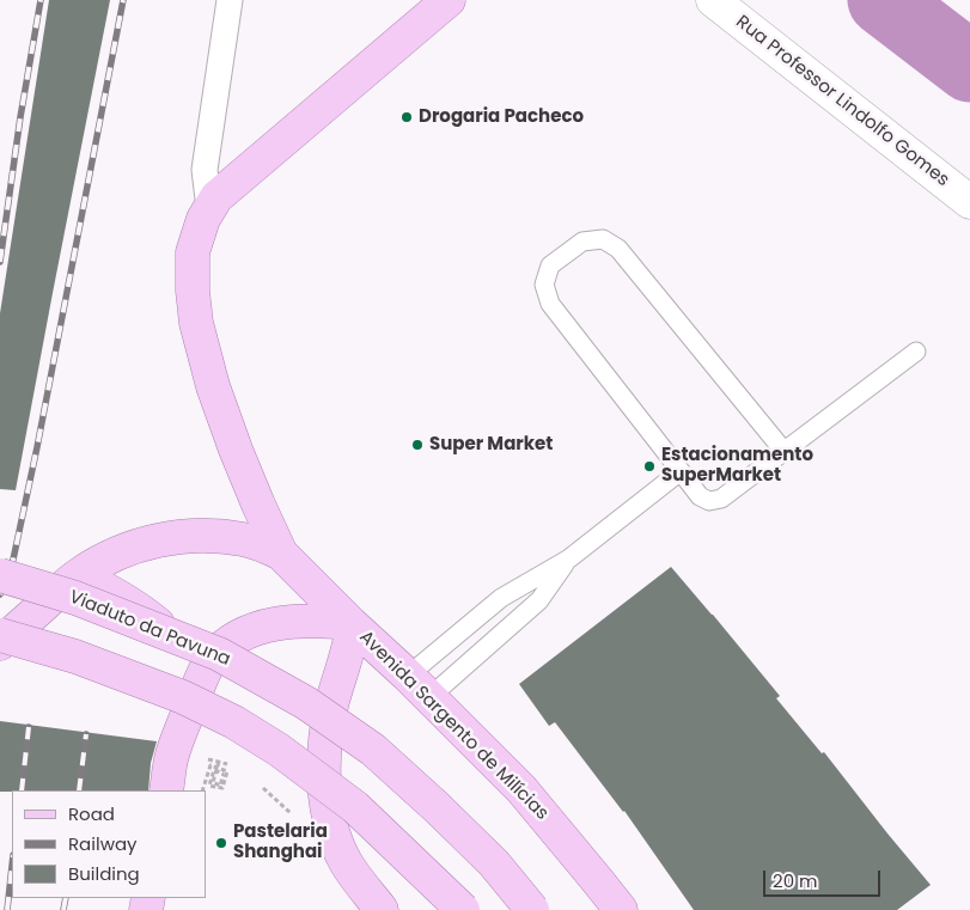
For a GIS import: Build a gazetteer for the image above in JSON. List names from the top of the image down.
{
  "streets": {
    "main road": ["Viaduto da Pavuna", "Avenida Sargento de Milícias"],
    "street": ["Rua Professor Lindolfo Gomes"]
  },
  "places": [
    "Drogaria Pacheco",
    "Super Market",
    "Estacionamento SuperMarket",
    "Pastelaria Shanghai"
  ],
  "legend": ["Road", "Railway", "Building"],
  "scale_bar": "20 m"
}
